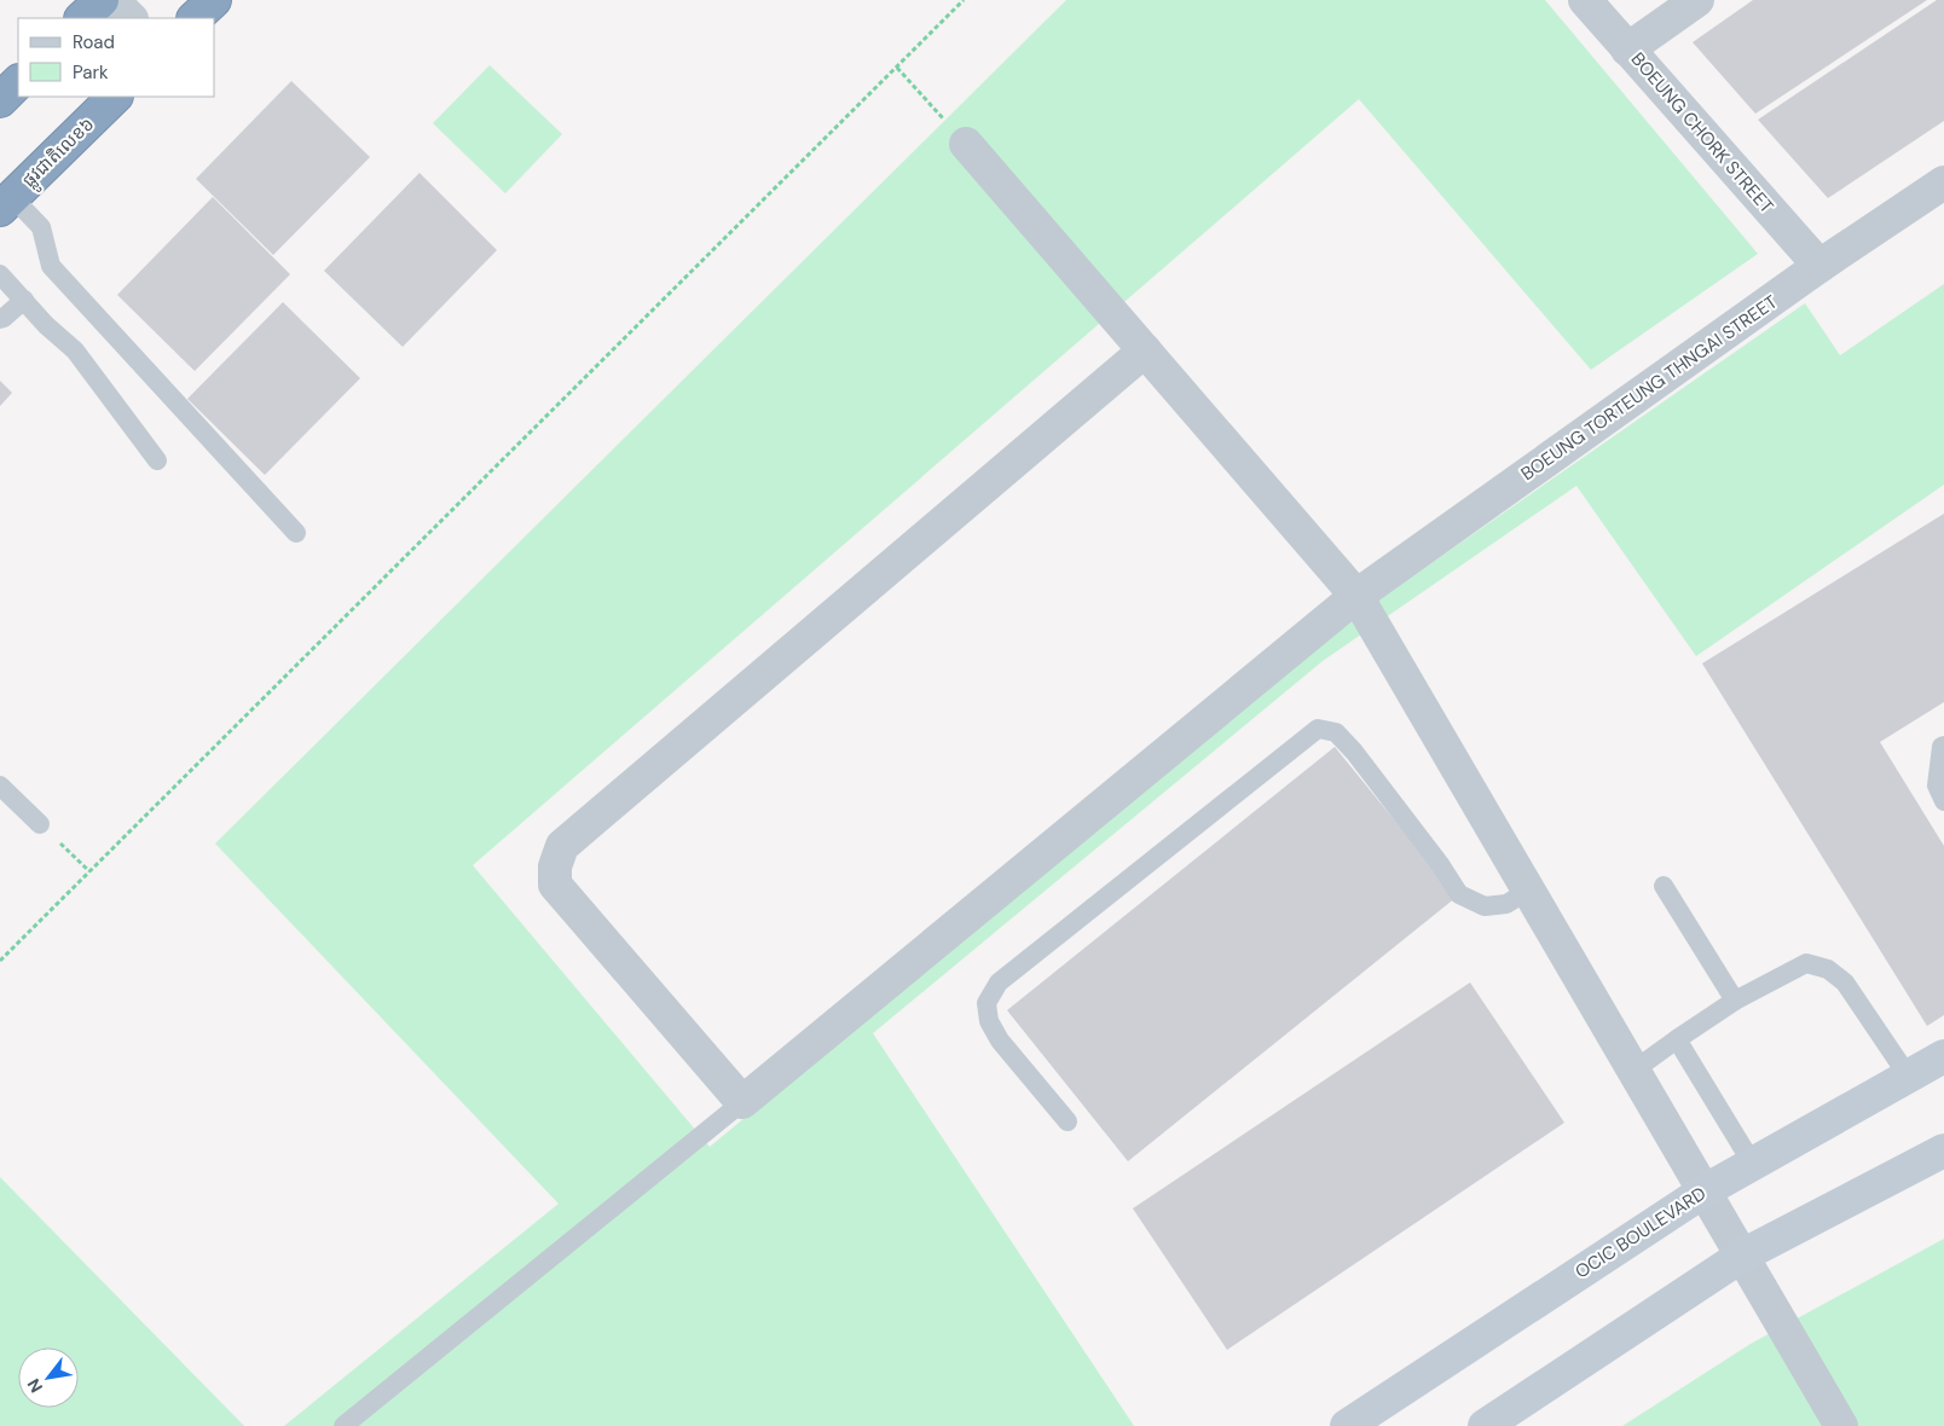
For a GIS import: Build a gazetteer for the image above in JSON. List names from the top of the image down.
{
  "streets": {
    "highway": ["ផ្លូវជាតិលេខ៦"],
    "street": ["BOEUNG CHORK STREET", "BOEUNG TORTEUNG THNGAI STREET", "OCIC BOULEVARD"]
  },
  "crossings": [
    ["BOEUNG CHORK STREET", "BOEUNG TORTEUNG THNGAI STREET"]
  ],
  "legend": ["Road", "Park"],
  "north": "bottom left"
}
